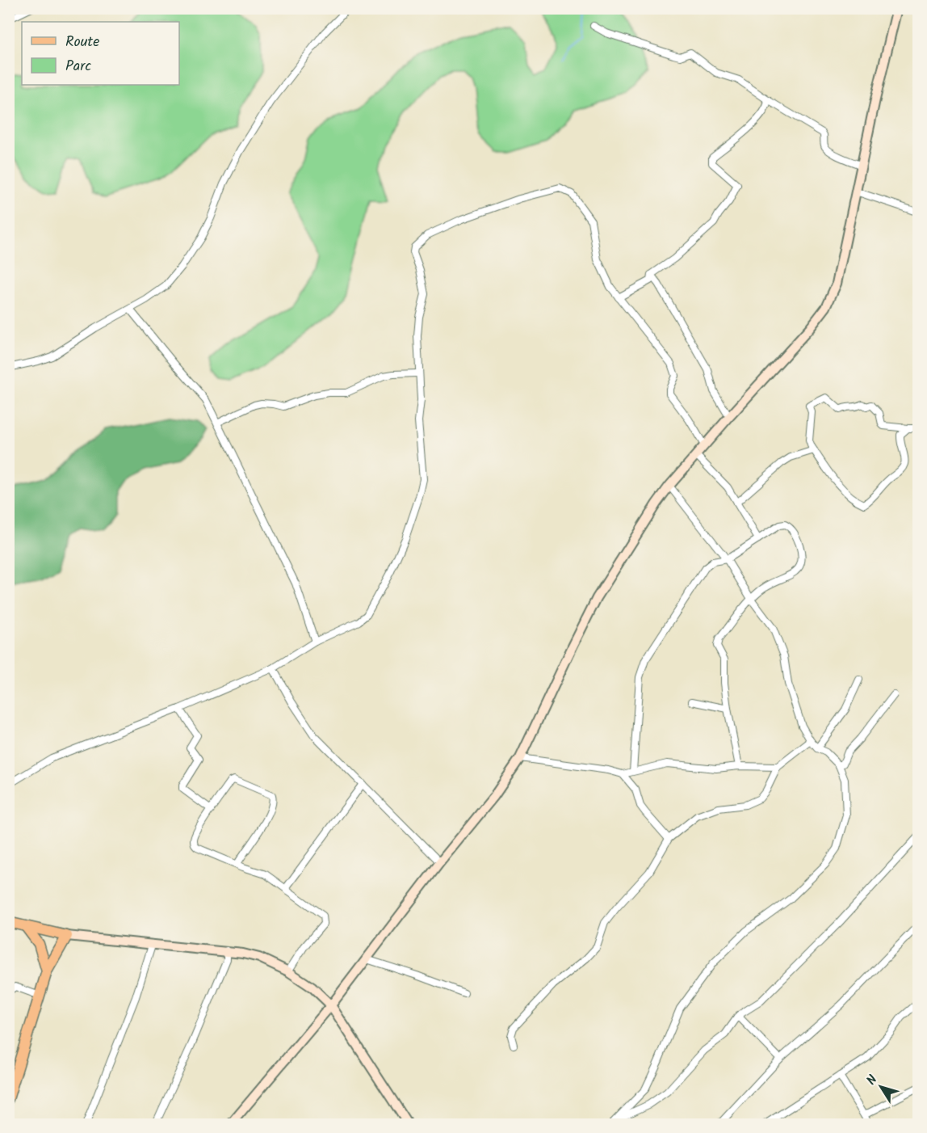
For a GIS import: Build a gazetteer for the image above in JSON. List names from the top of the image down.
{
  "legend": ["Route", "Parc"],
  "north": "top left"
}
